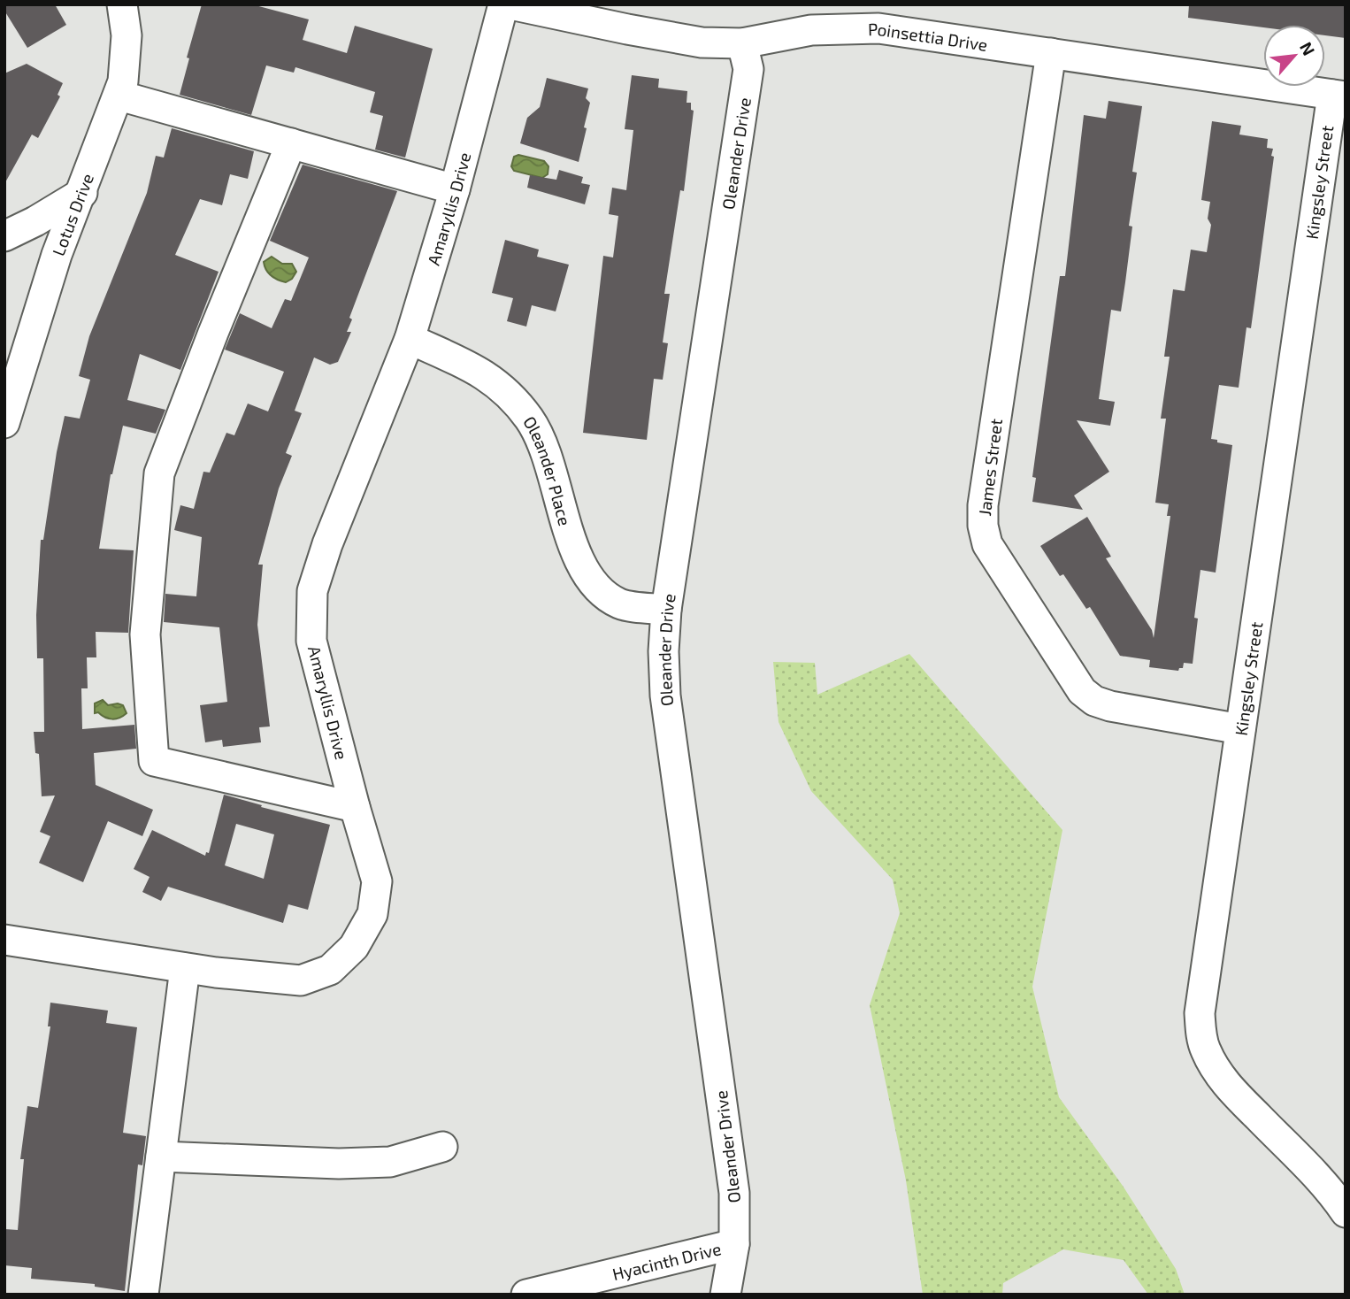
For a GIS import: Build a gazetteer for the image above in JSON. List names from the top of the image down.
{
  "streets": {
    "street": [
      "Poinsettia Drive",
      "Oleander Drive",
      "Kingsley Street",
      "Amaryllis Drive",
      "Lotus Drive",
      "James Street",
      "Oleander Place",
      "Hyacinth Drive"
    ]
  },
  "crossings": [
    ["Poinsettia Drive", "Oleander Drive"],
    ["Poinsettia Drive", "Kingsley Street"],
    ["Poinsettia Drive", "James Street"],
    ["Oleander Drive", "Oleander Place"],
    ["Oleander Drive", "Hyacinth Drive"],
    ["Kingsley Street", "James Street"],
    ["Amaryllis Drive", "Oleander Place"]
  ],
  "north": "top right"
}
